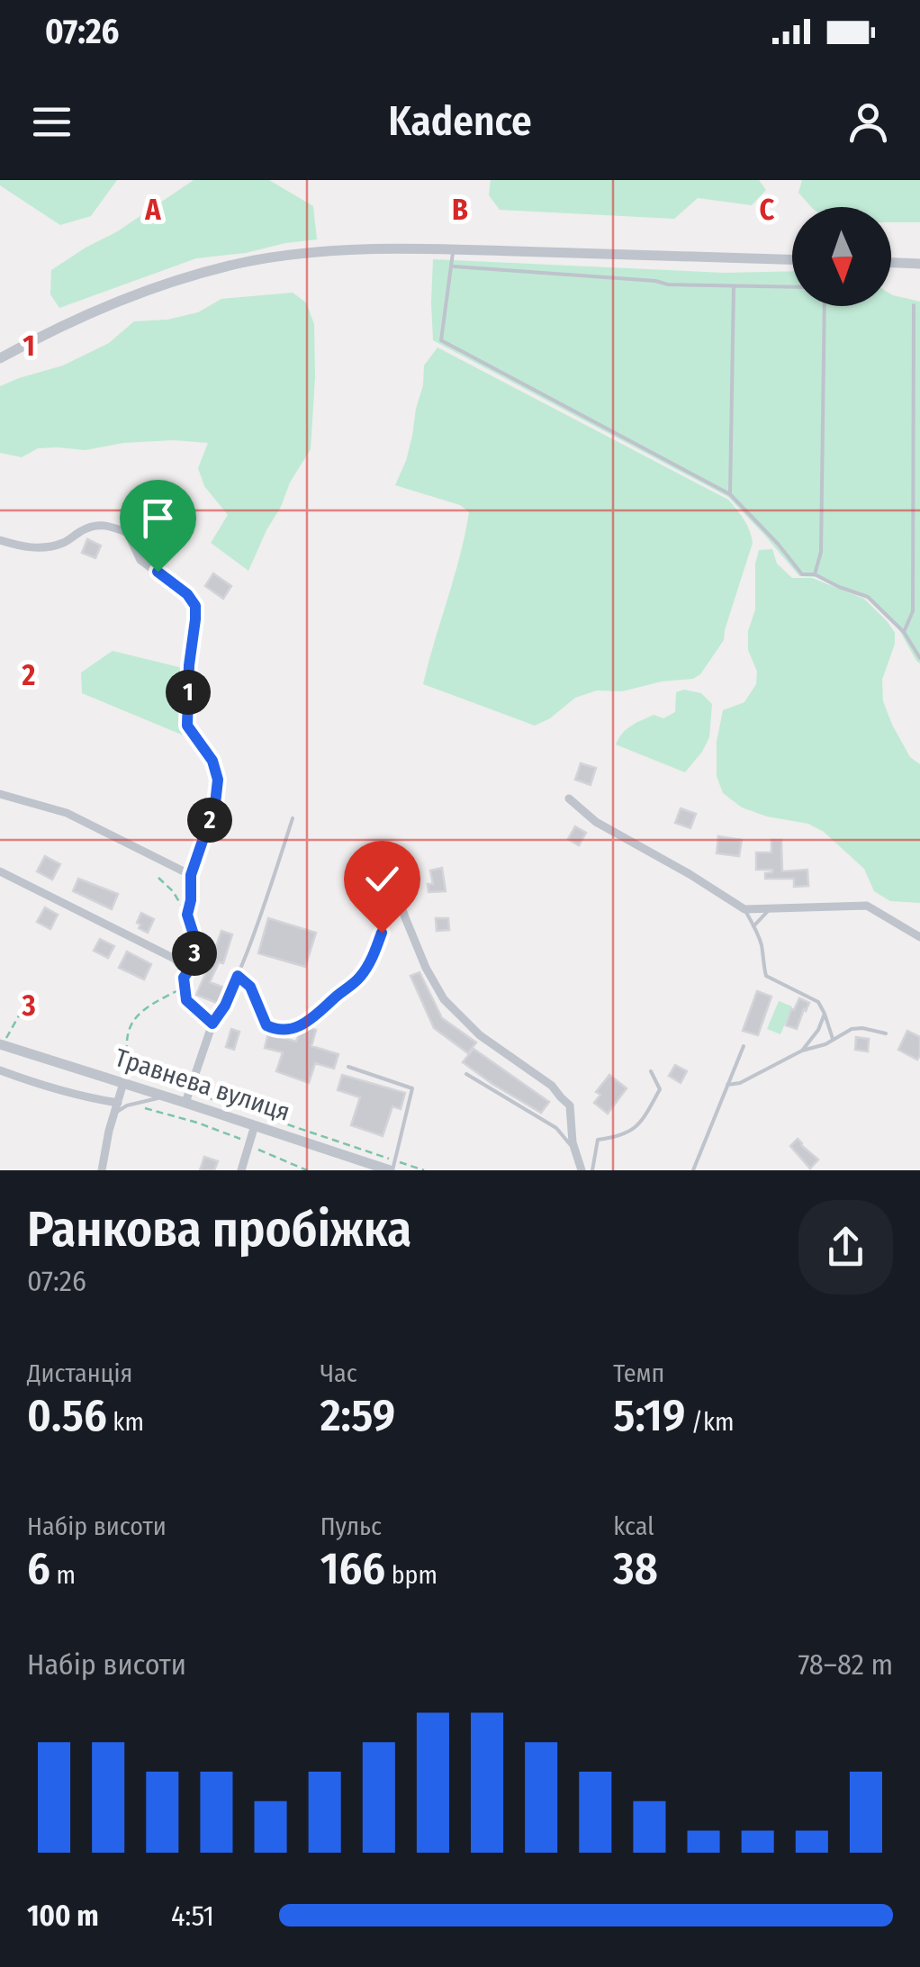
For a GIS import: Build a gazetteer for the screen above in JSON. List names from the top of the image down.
{
  "streets": {
    "street": ["Травнева вулиця"]
  },
  "north": "bottom",
  "page": {
    "status": "07:26",
    "header": "Kadence",
    "pins": ["1", "2", "3"],
    "heading": ["Ранкова пробіжка", "07:26"],
    "stats": [
      ["Дистанція", "0.56 km"],
      ["Час", "2:59"],
      ["Темп", "5:19 /km"],
      ["Набір висоти", "6 m"],
      ["Пульс", "166 bpm"],
      ["kcal", "38"]
    ],
    "chart": ["Набір висоти", "78–82 m"],
    "list": [
      {
        "name": "100 m",
        "note": "4:51"
      }
    ]
  },
  "grid": {
    "columns": ["A", "B", "C"],
    "rows": ["1", "2", "3"]
  }
}
